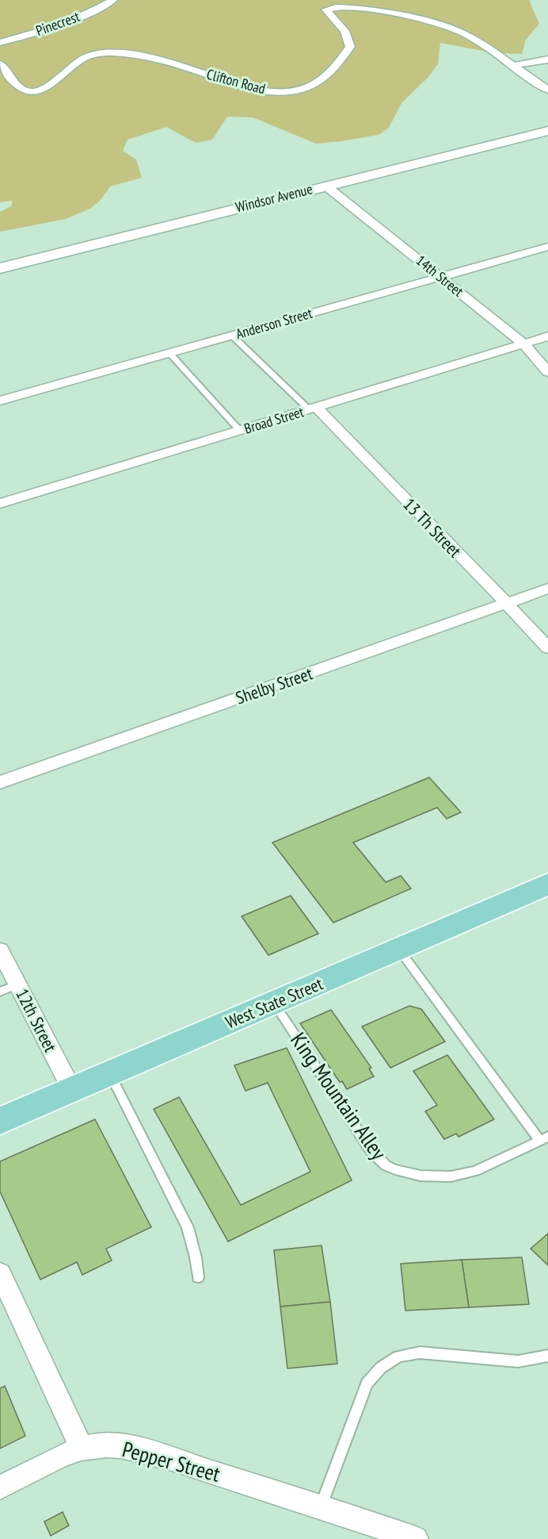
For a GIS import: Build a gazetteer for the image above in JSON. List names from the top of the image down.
{
  "streets": {
    "main road": ["West State Street"],
    "street": [
      "Pinecrest",
      "Clifton Road",
      "Windsor Avenue",
      "14th Street",
      "Anderson Street",
      "Broad Street",
      "13 Th Street",
      "Shelby Street",
      "12th Street",
      "Pepper Street"
    ],
    "lane": ["King Mountain Alley"]
  },
  "crossings": [
    ["Windsor Avenue", "14th Street"],
    ["14th Street", "Anderson Street"],
    ["14th Street", "Broad Street"],
    ["Broad Street", "13 Th Street"],
    ["13 Th Street", "Shelby Street"],
    ["West State Street", "12th Street"],
    ["West State Street", "King Mountain Alley"]
  ]
}
